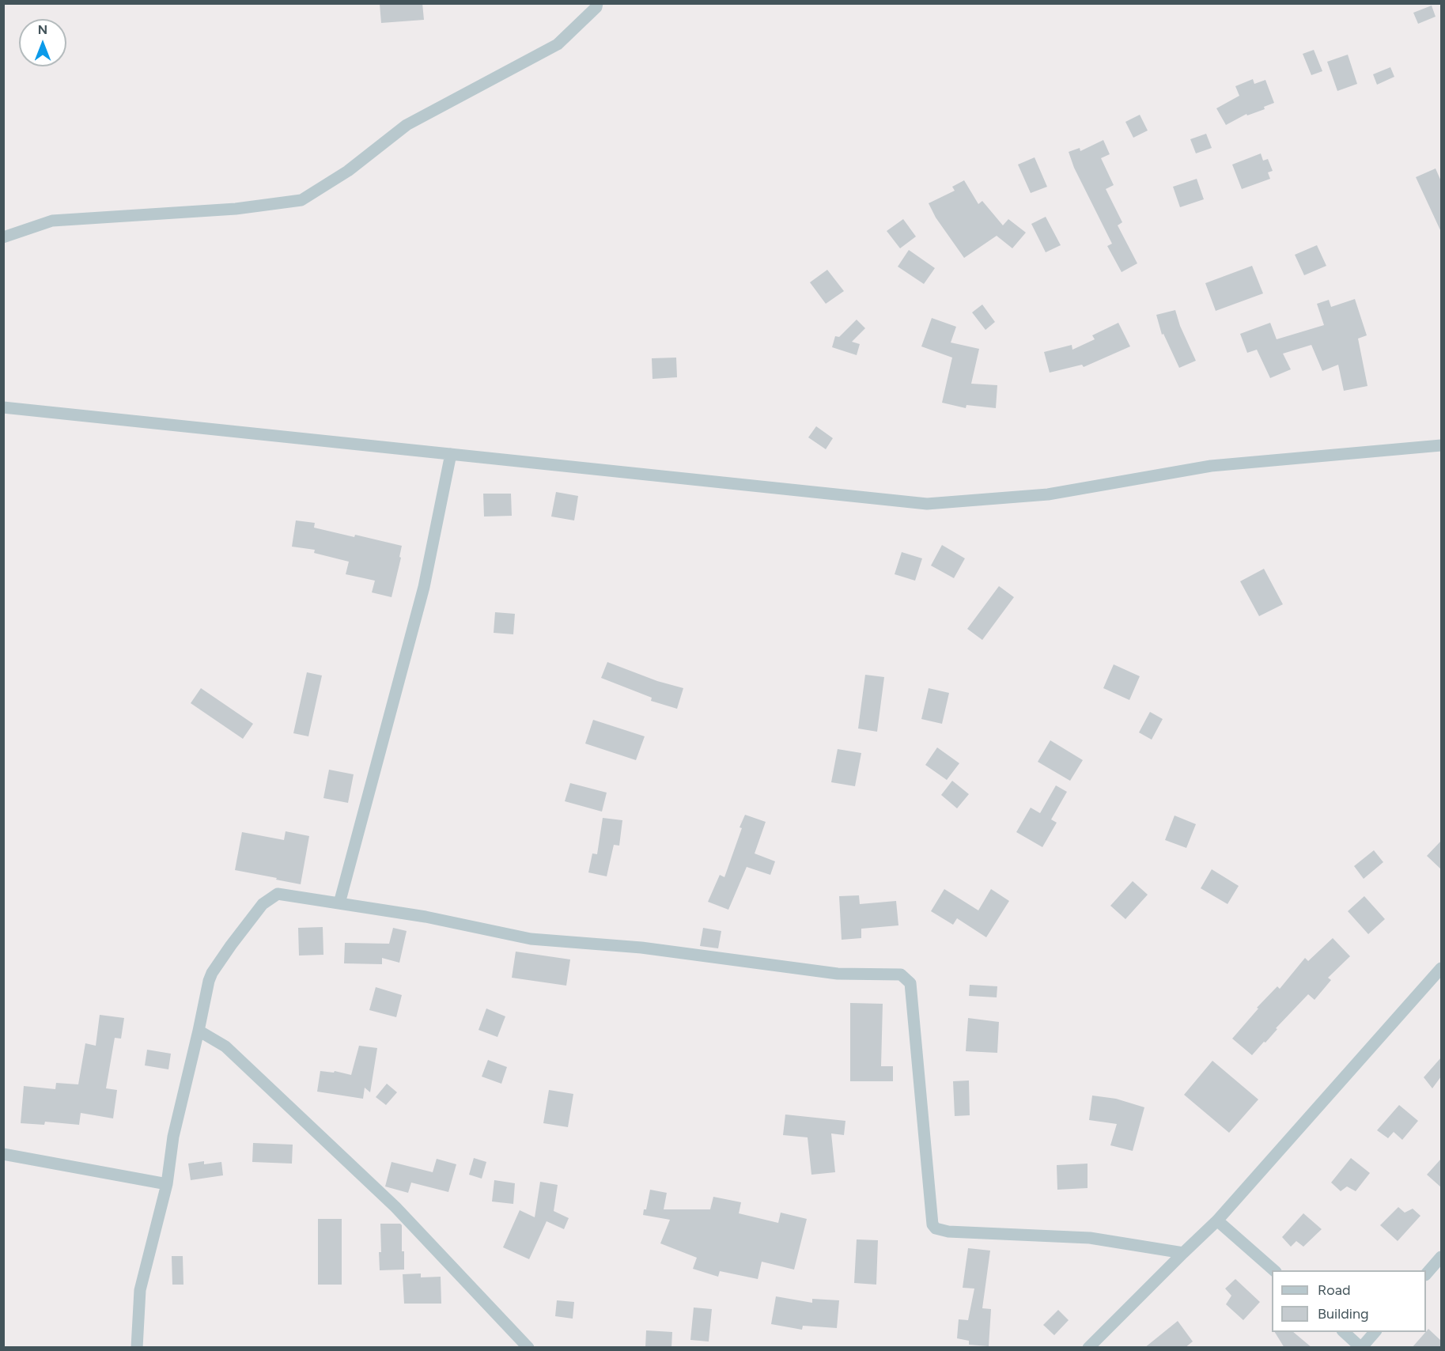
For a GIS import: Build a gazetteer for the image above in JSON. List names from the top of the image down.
{
  "legend": ["Road", "Building"],
  "north": "top"
}
